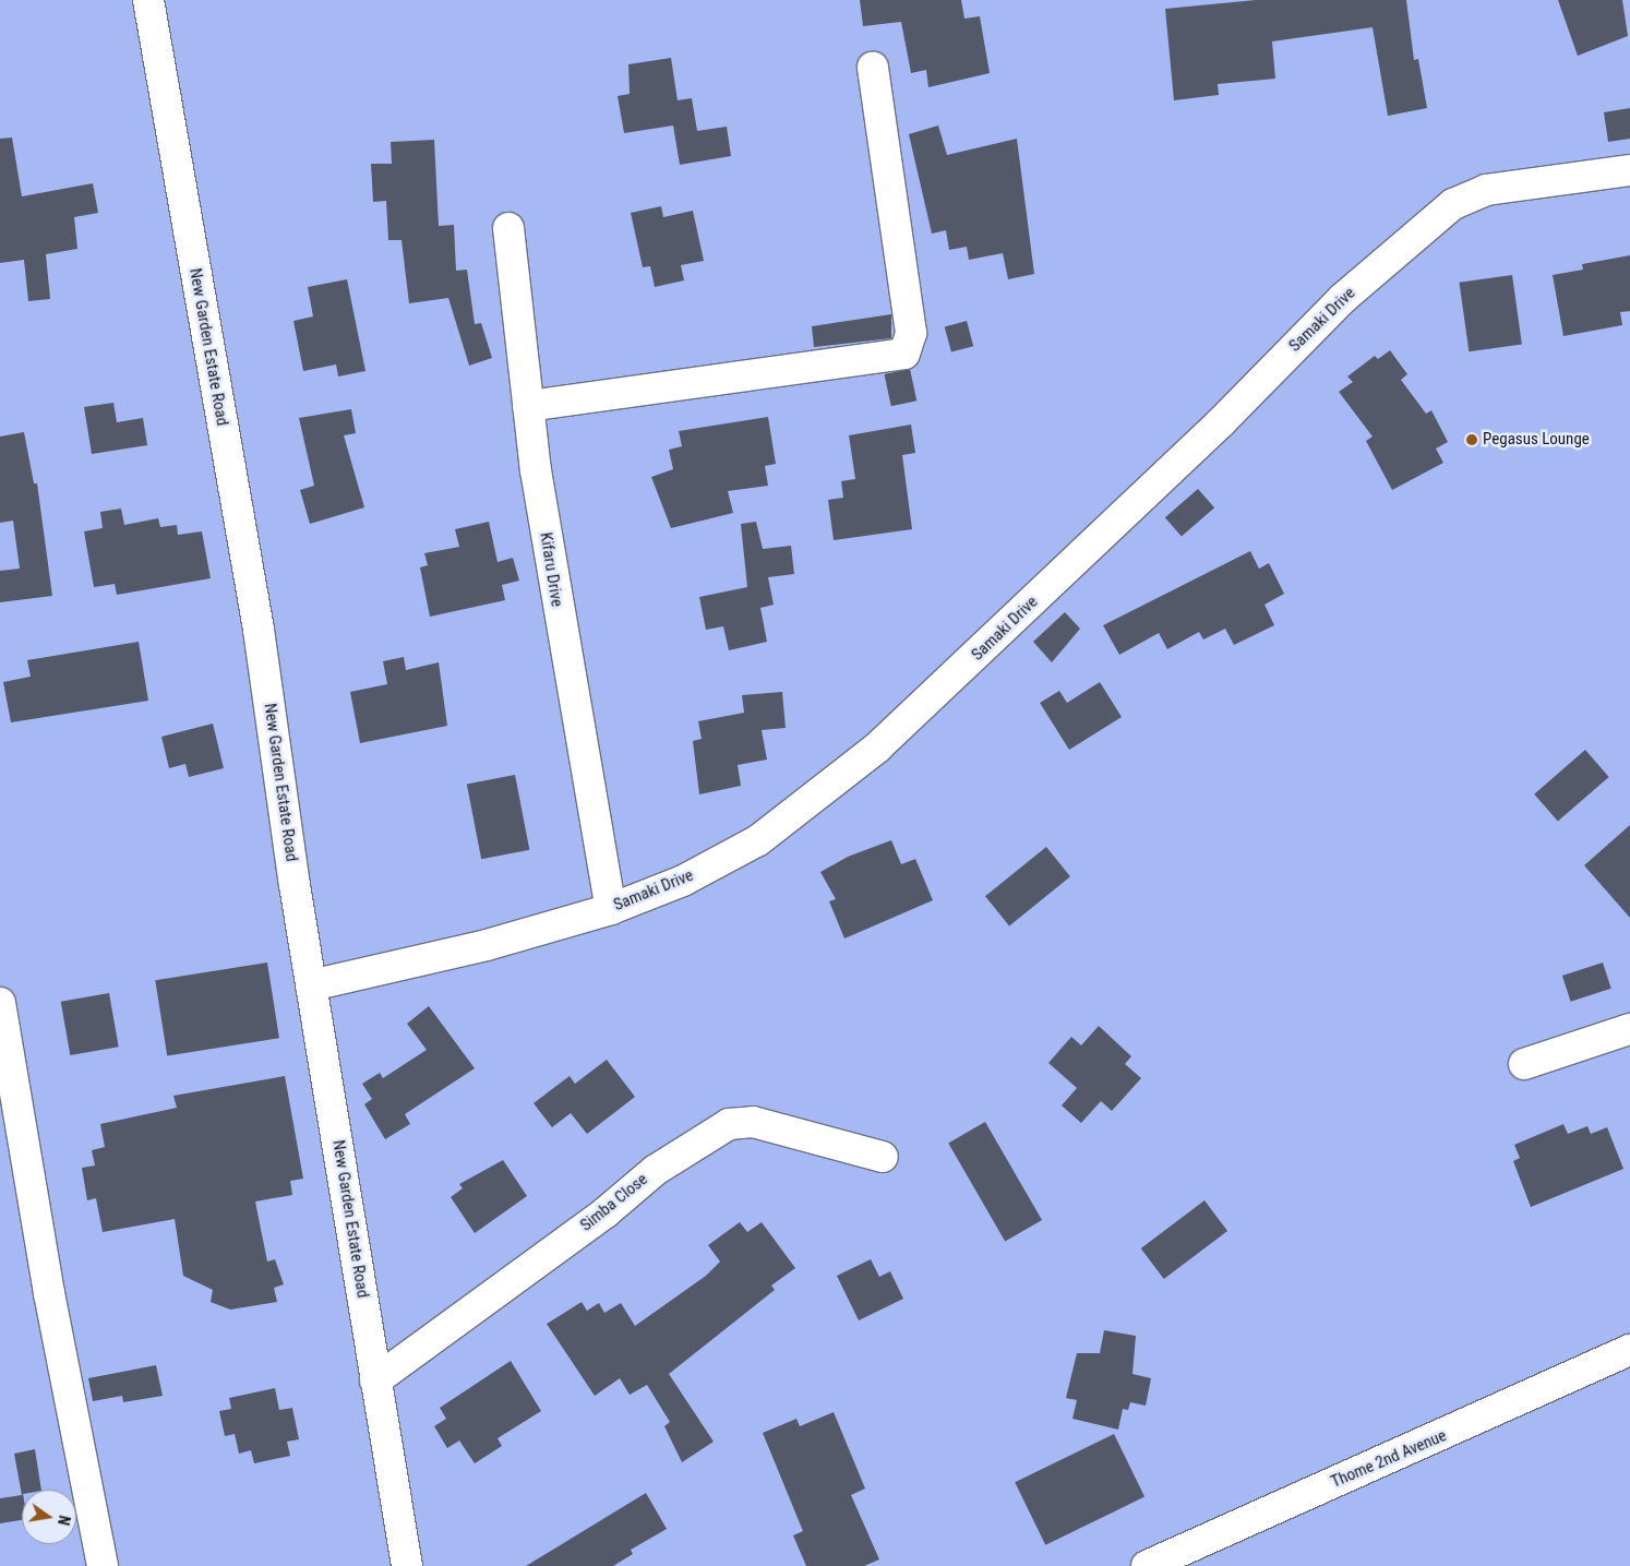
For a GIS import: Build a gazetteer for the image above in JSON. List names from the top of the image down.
{
  "streets": {
    "street": [
      "Samaki Drive",
      "New Garden Estate Road",
      "Kifaru Drive",
      "Simba Close",
      "Thome 2nd Avenue"
    ]
  },
  "crossings": [
    ["Samaki Drive", "New Garden Estate Road"],
    ["Samaki Drive", "Kifaru Drive"],
    ["New Garden Estate Road", "Simba Close"]
  ],
  "places": ["Pegasus Lounge"],
  "north": "right"
}
